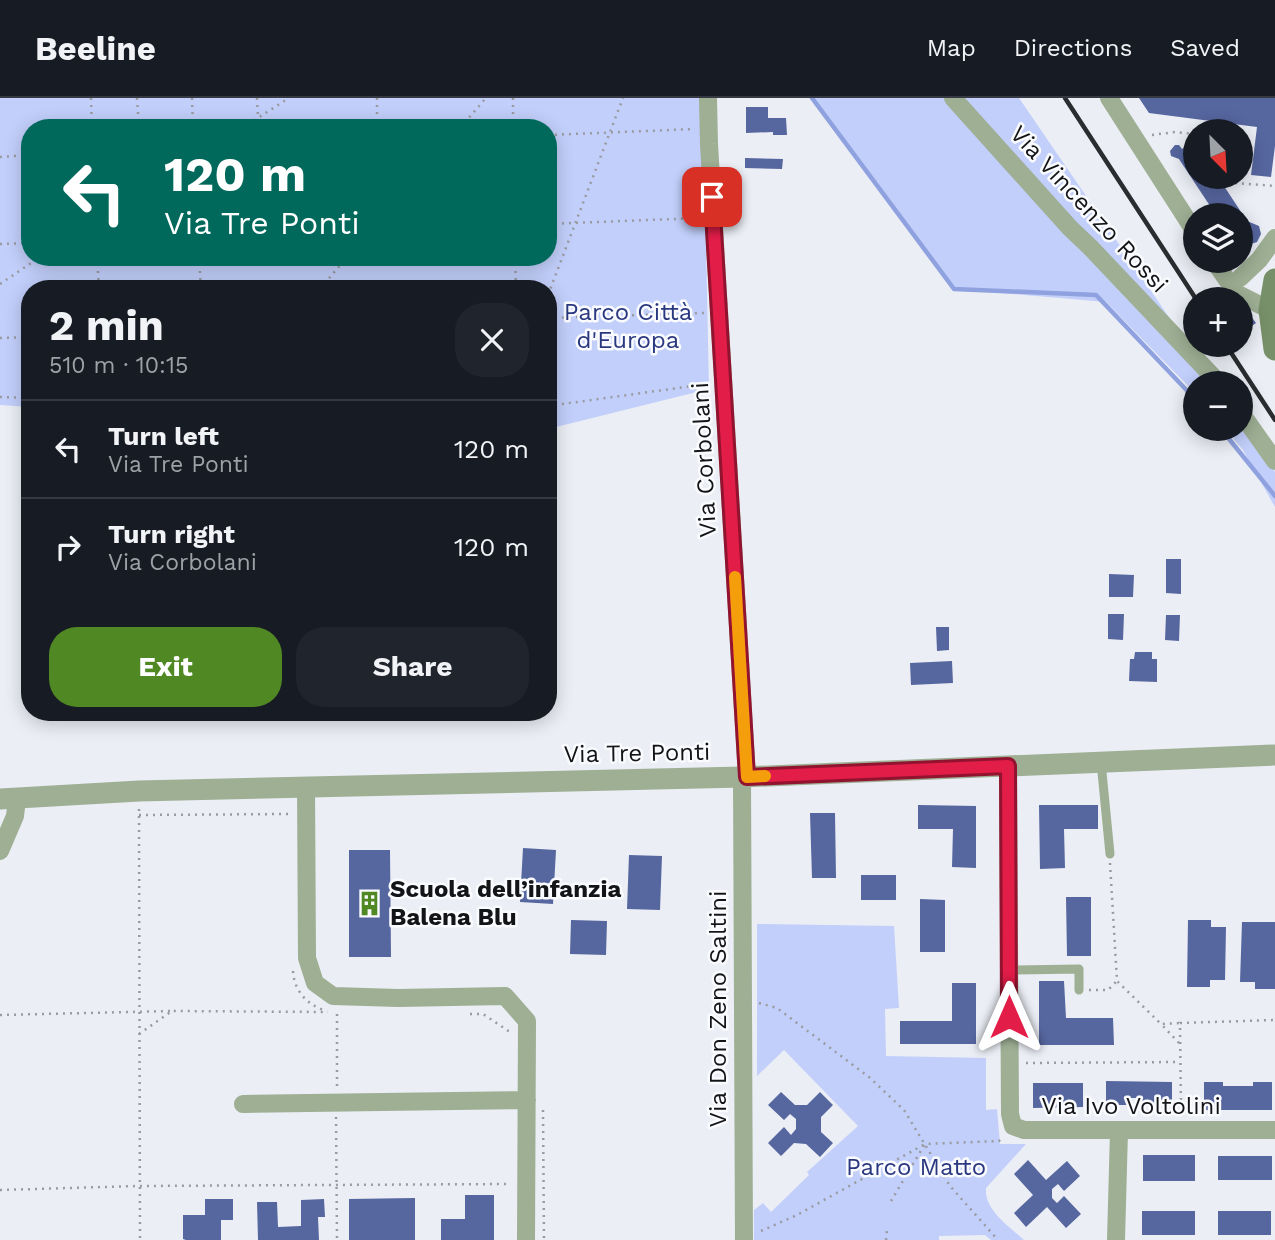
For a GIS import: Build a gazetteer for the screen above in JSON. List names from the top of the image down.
{
  "streets": {
    "street": [
      "Via Vincenzo Rossi",
      "Via Corbolani",
      "Via Tre Ponti",
      "Via Don Zeno Saltini",
      "Via Ivo Voltolini"
    ]
  },
  "crossings": [
    ["Via Corbolani", "Via Tre Ponti"],
    ["Via Corbolani", "Via Don Zeno Saltini"],
    ["Via Tre Ponti", "Via Don Zeno Saltini"],
    ["Via Tre Ponti", "Via Ivo Voltolini"]
  ],
  "parks": ["Parco Città d'Europa", "Parco Matto"],
  "places": {
    "building": ["Scuola dell’infanzia Balena Blu"]
  },
  "north": "bottom right",
  "page": {
    "header": "Beeline",
    "nav": ["Map", "Directions", "Saved"],
    "map_buttons": ["+", "−"],
    "turn": ["120 m", "Via Tre Ponti"],
    "heading": ["2 min", "510 m · 10:15"],
    "list": [
      {
        "name": "Turn left",
        "note": "Via Tre Ponti",
        "value": "120 m"
      },
      {
        "name": "Turn right",
        "note": "Via Corbolani",
        "value": "120 m"
      }
    ],
    "buttons": ["Exit", "Share"]
  }
}
